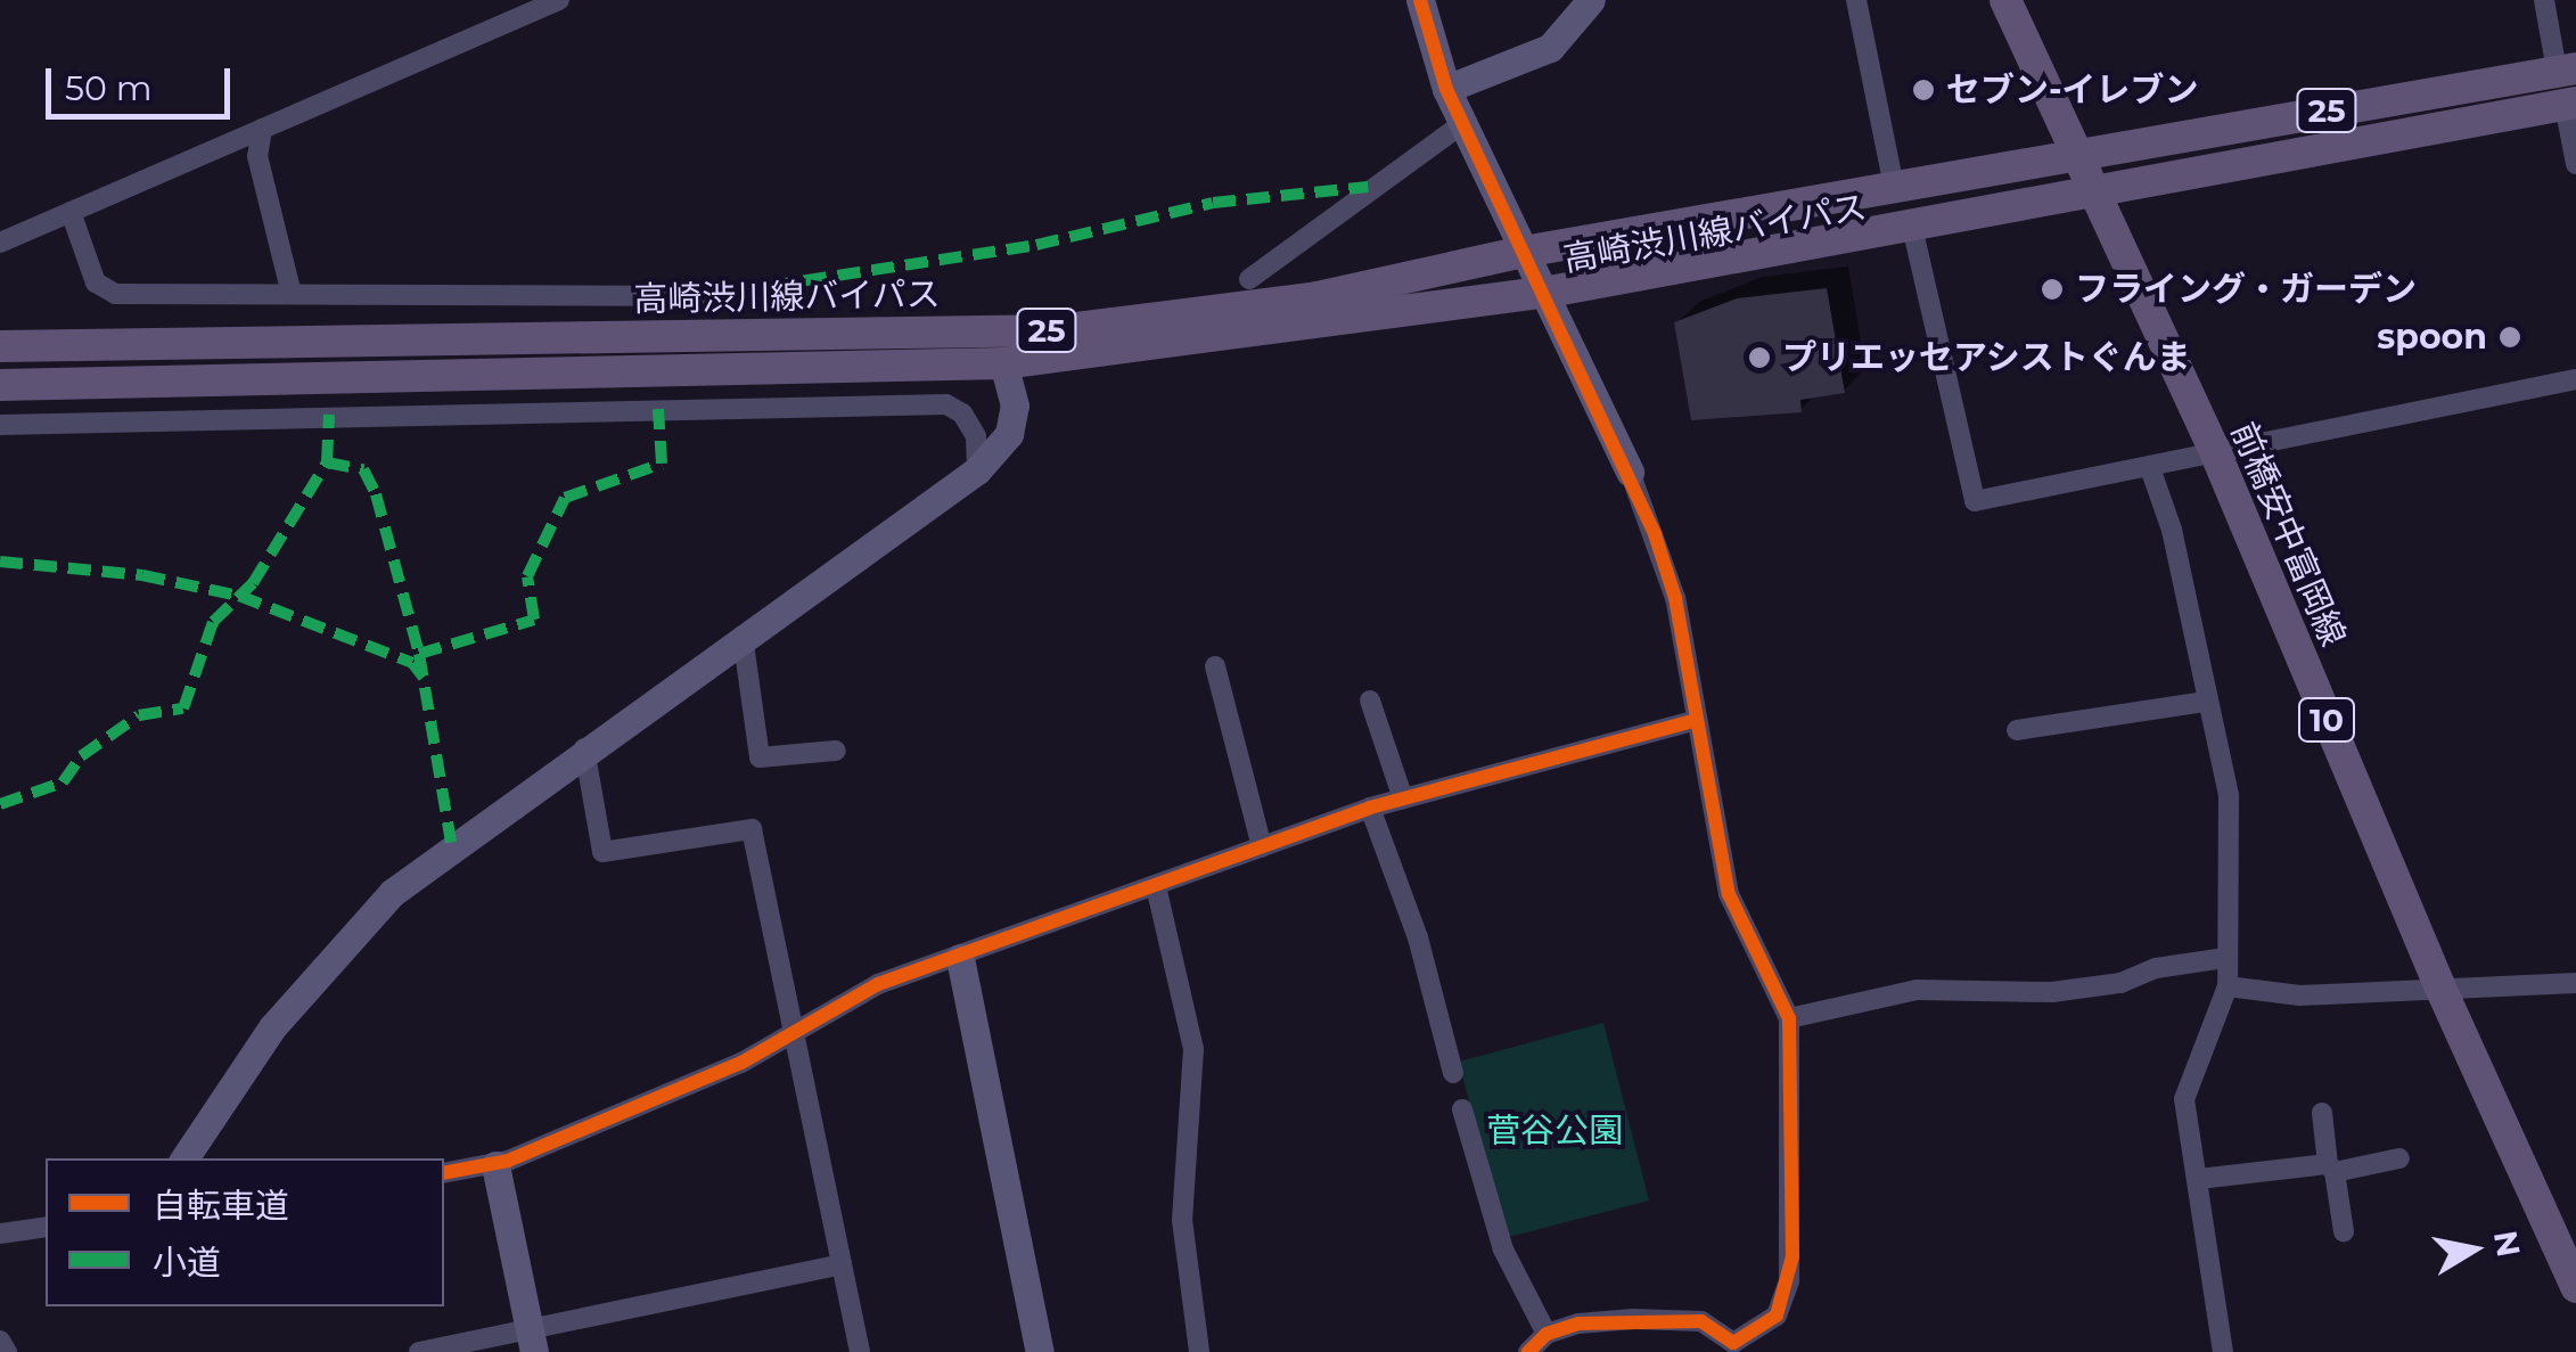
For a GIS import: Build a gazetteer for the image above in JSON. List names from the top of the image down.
{
  "streets": {
    "main road": [
      "25",
      "高崎渋川線バイパス",
      "前橋安中富岡線",
      "10"
    ]
  },
  "crossings": [
    ["高崎渋川線バイパス", "前橋安中富岡線"]
  ],
  "parks": ["菅谷公園"],
  "places": [
    "セブン-イレブン",
    "フライング・ガーデン",
    "spoon",
    "プリエッセアシストぐんま"
  ],
  "legend": ["自転車道", "小道"],
  "scale_bar": "50 m",
  "north": "right"
}
